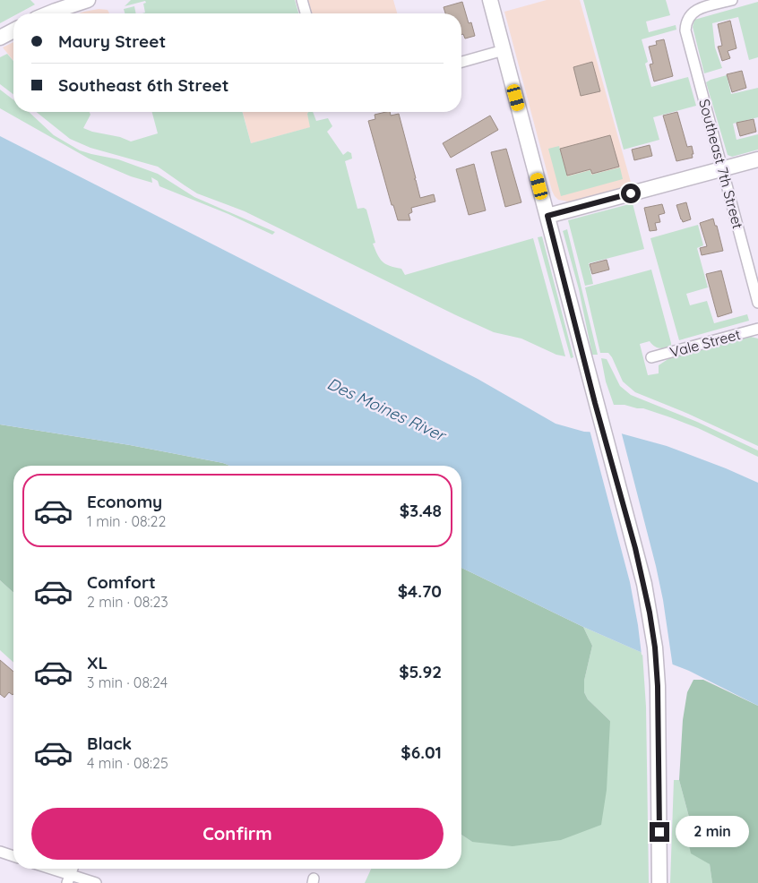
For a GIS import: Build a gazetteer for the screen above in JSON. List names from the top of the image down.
{
  "streets": {
    "street": ["Southeast 7th Street", "Vale Street"]
  },
  "water": ["Des Moines River"],
  "page": {
    "banner": ["Maury Street", "Southeast 6th Street"],
    "list": [
      {
        "name": "Economy",
        "note": "1 min · 08:22",
        "value": "$3.48"
      },
      {
        "name": "Comfort",
        "note": "2 min · 08:23",
        "value": "$4.70"
      },
      {
        "name": "XL",
        "note": "3 min · 08:24",
        "value": "$5.92"
      },
      {
        "name": "Black",
        "note": "4 min · 08:25",
        "value": "$6.01"
      }
    ],
    "buttons": "Confirm",
    "bubble": "2 min"
  }
}
